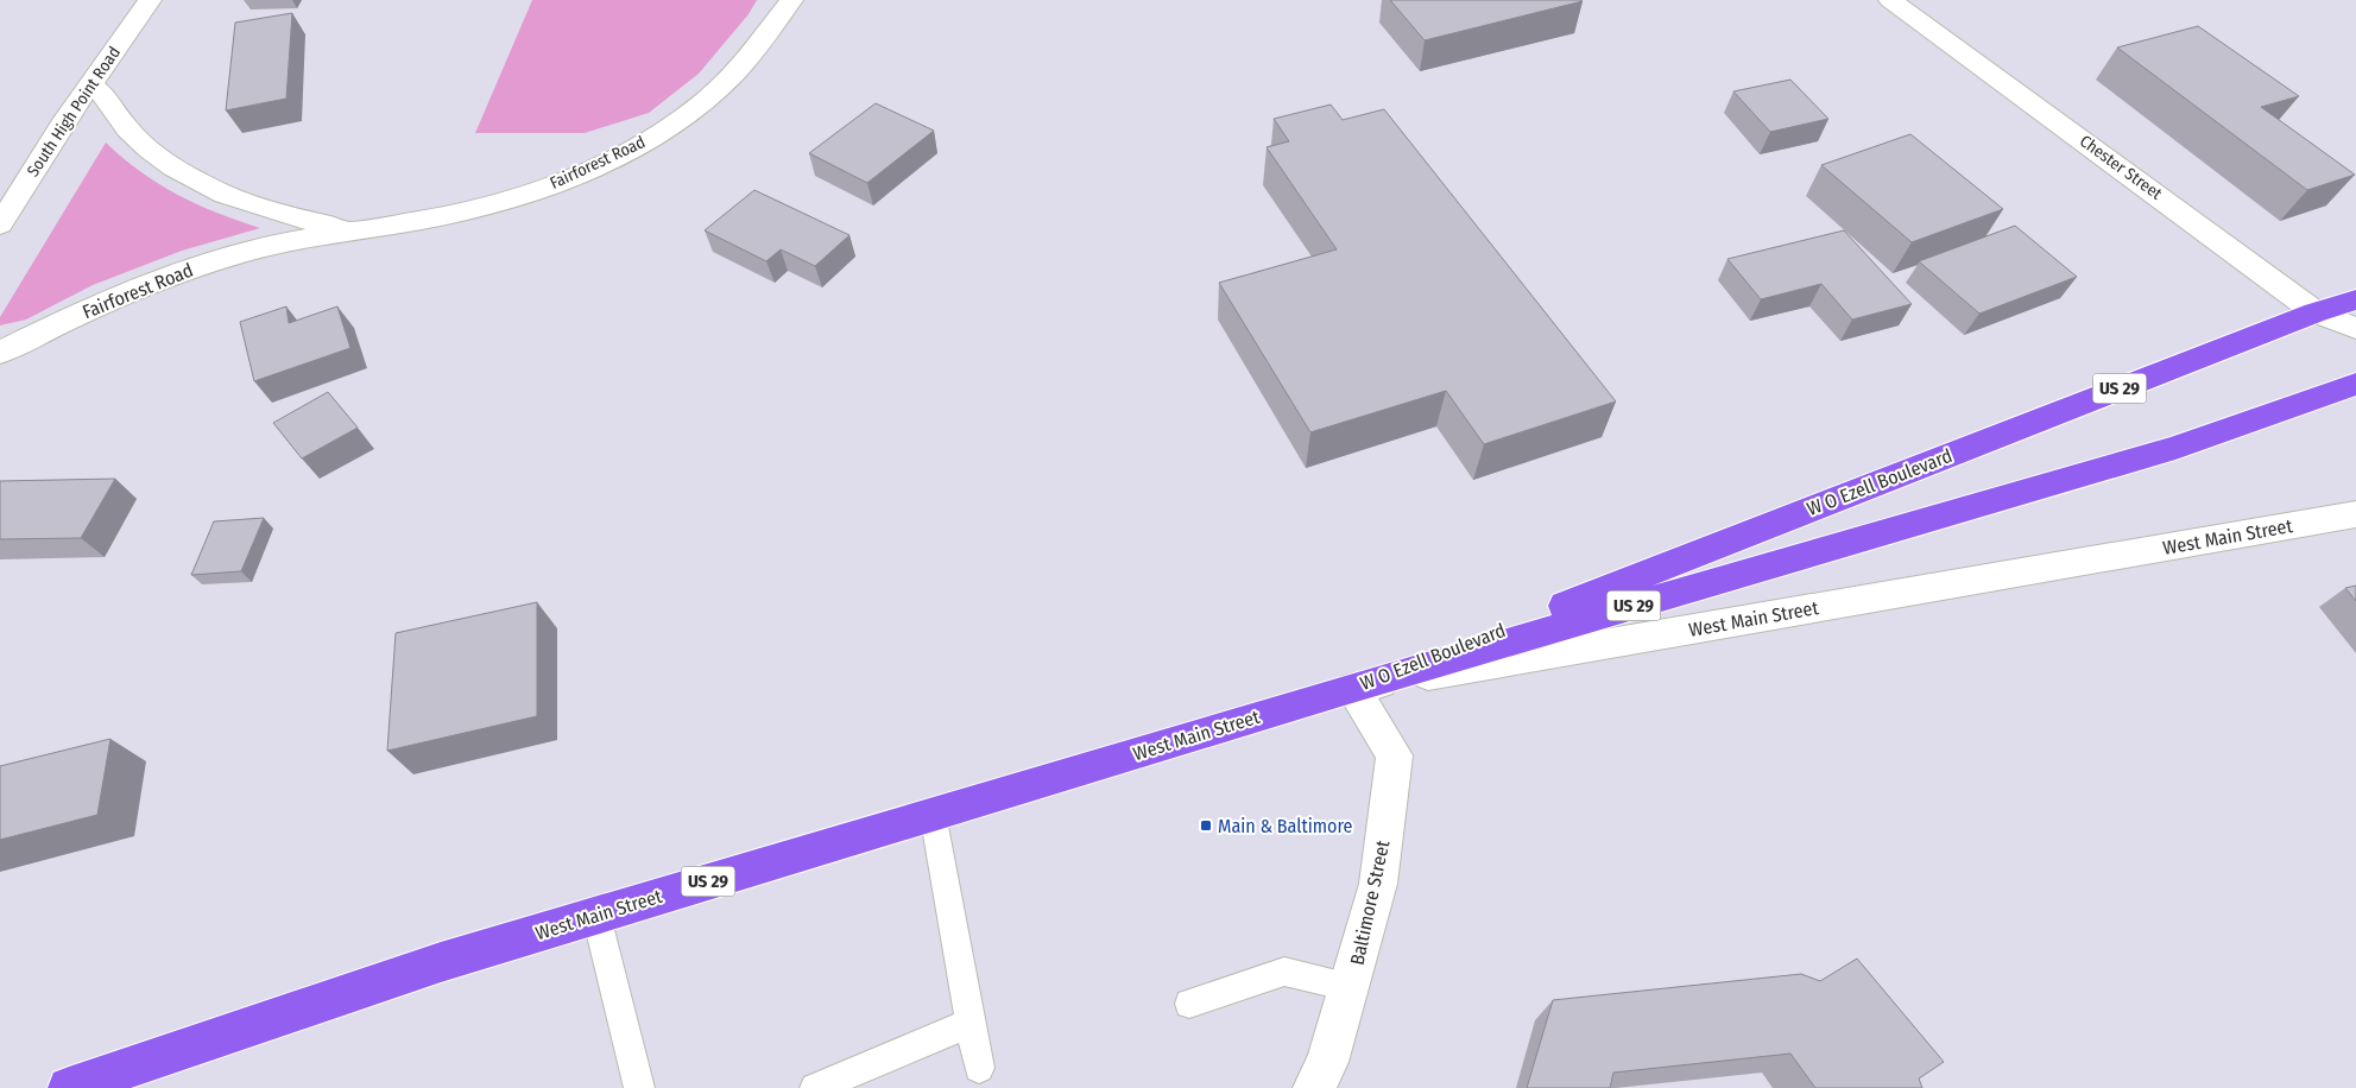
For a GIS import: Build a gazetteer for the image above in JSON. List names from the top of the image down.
{
  "streets": {
    "main road": ["US 29", "W O Ezell Boulevard", "West Main Street"],
    "street": [
      "South High Point Road",
      "Fairforest Road",
      "Chester Street",
      "Baltimore Street"
    ]
  },
  "crossings": [
    ["South High Point Road", "Fairforest Road"],
    ["Chester Street", "W O Ezell Boulevard"],
    ["W O Ezell Boulevard", "West Main Street"],
    ["W O Ezell Boulevard", "Baltimore Street"],
    ["West Main Street", "Baltimore Street"]
  ],
  "places": {
    "transit": ["Main & Baltimore"]
  }
}
